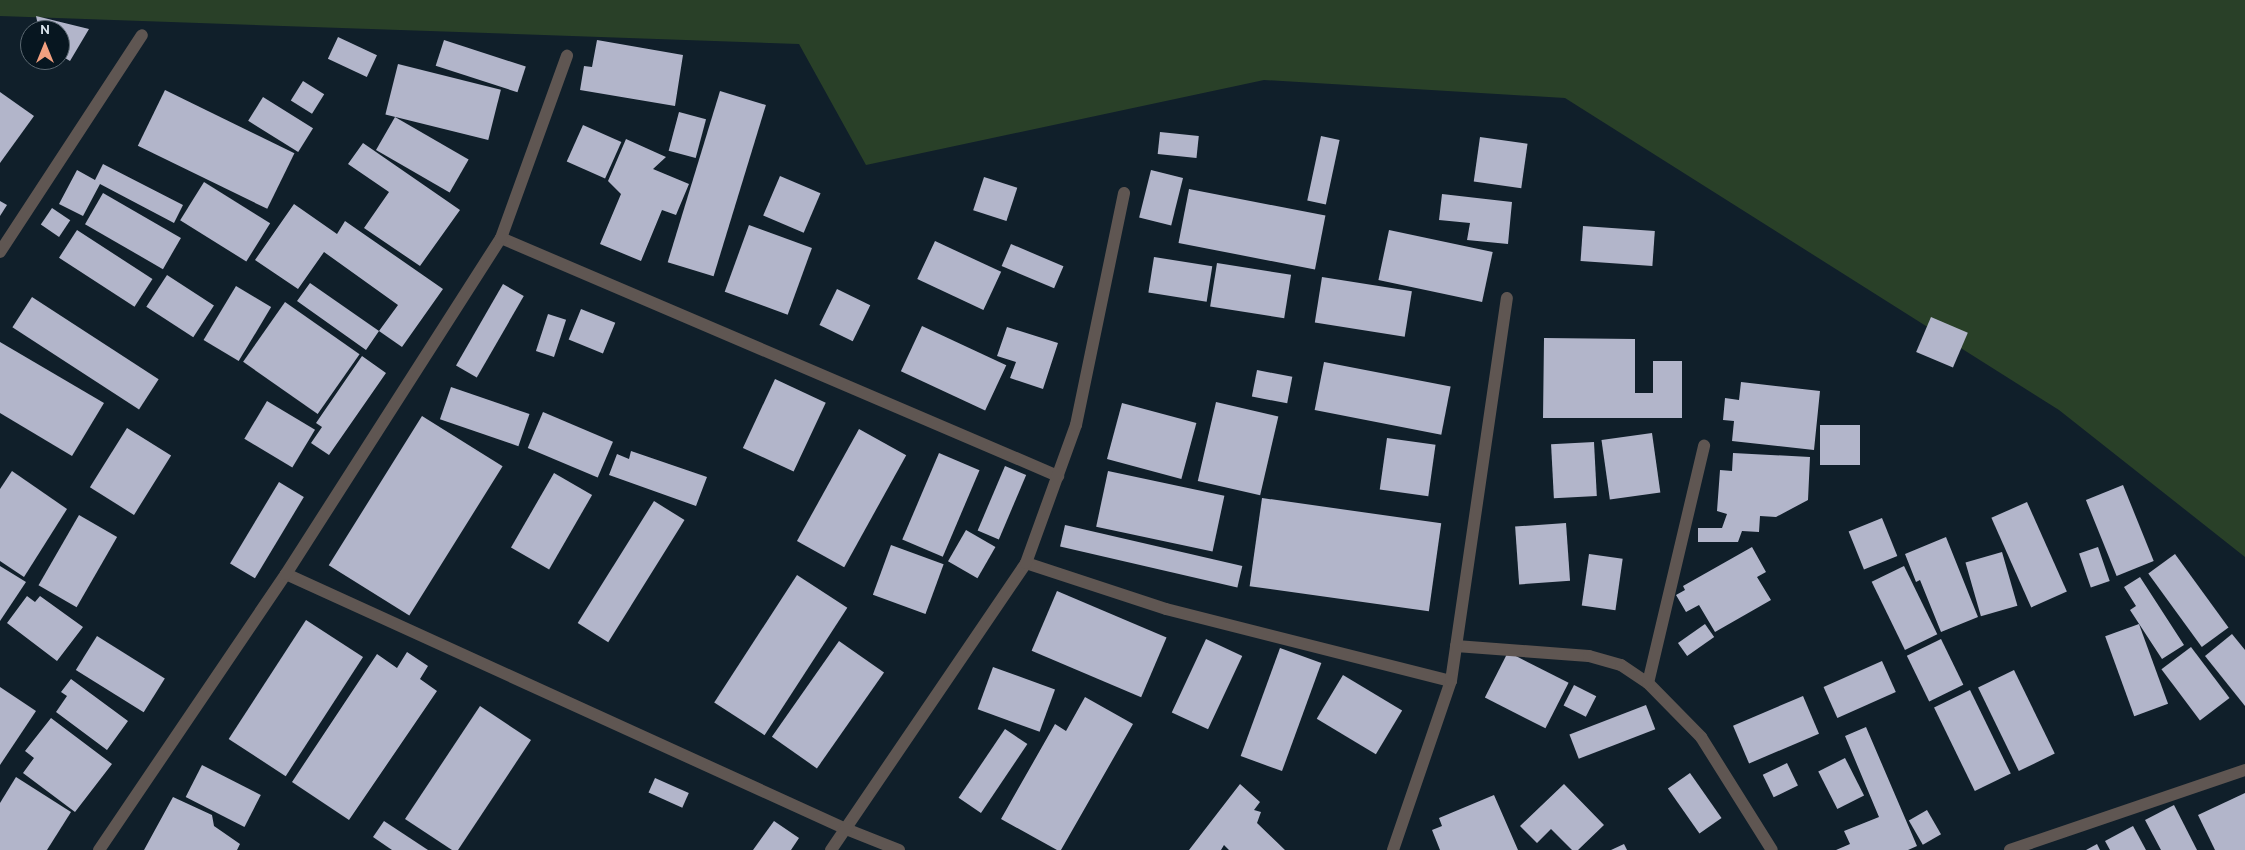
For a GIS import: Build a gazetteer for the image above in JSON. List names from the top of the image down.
{
  "north": "top"
}
